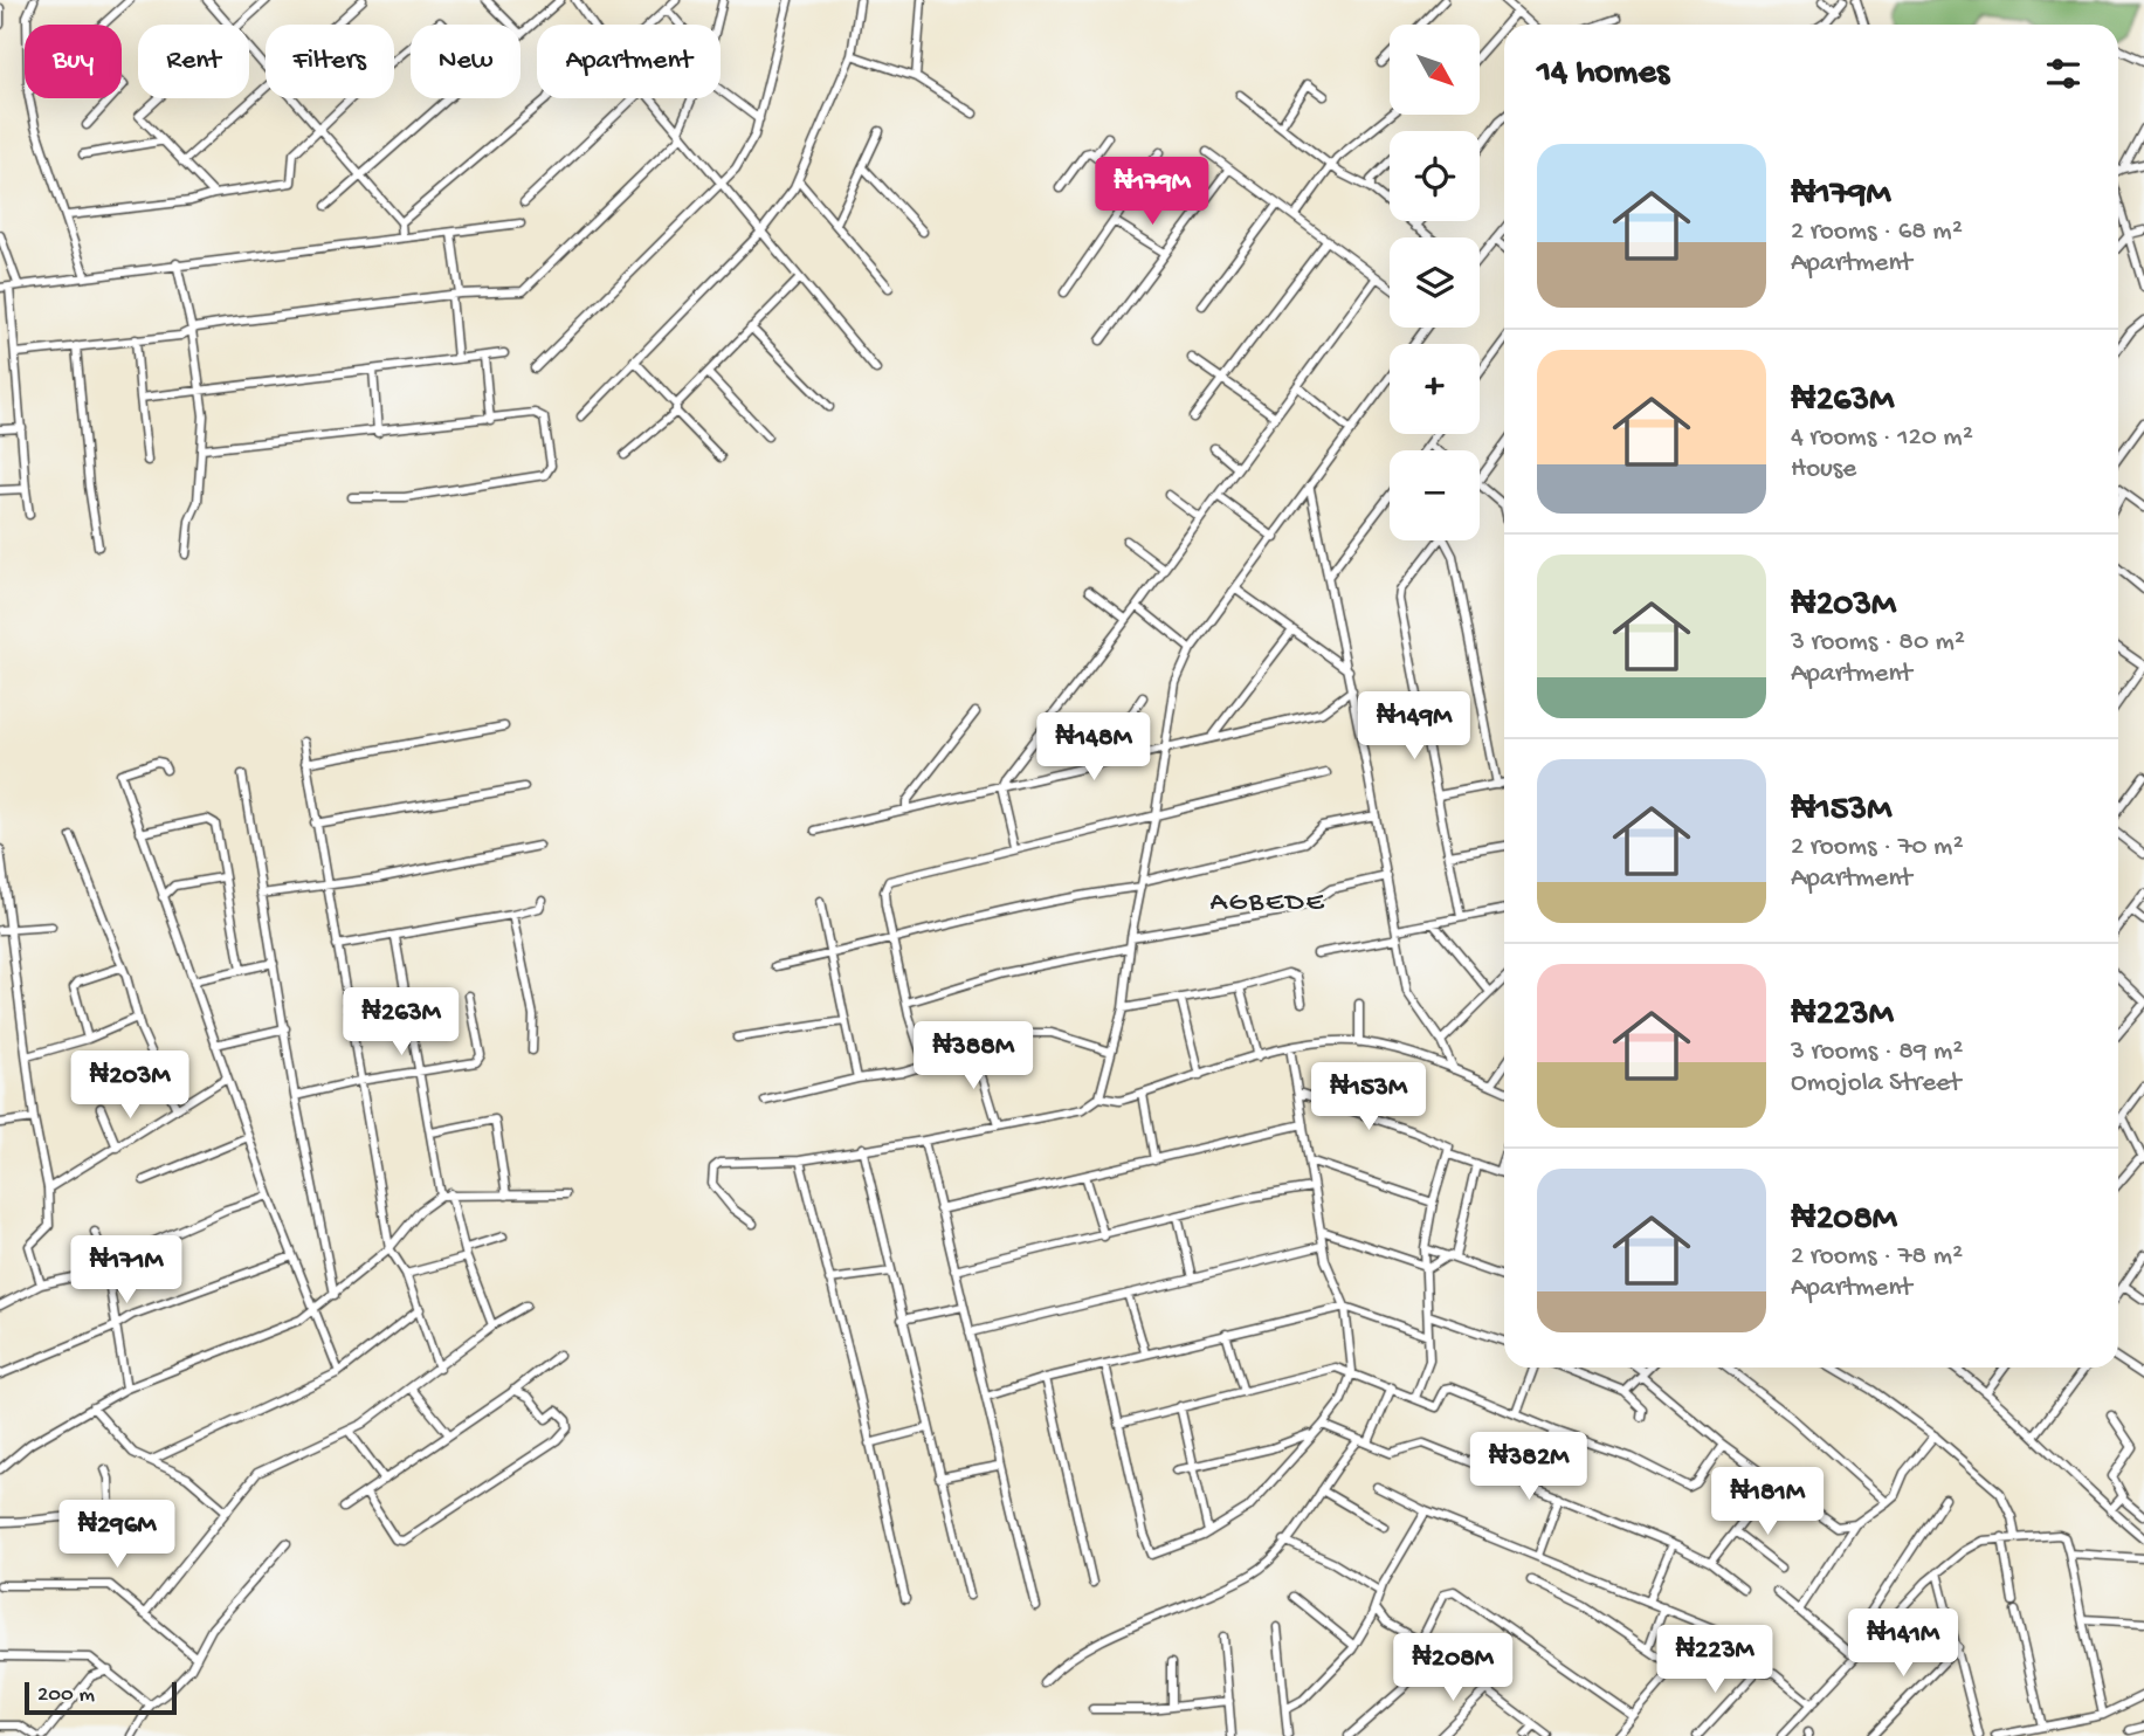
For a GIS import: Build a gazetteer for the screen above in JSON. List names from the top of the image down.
{
  "districts": ["AGBEDE"],
  "scale_bar": "200 m",
  "north": "bottom right",
  "page": {
    "map_buttons": ["+", "−"],
    "chip": [
      "Buy",
      "Rent",
      "Filters",
      "New",
      "Apartment"
    ],
    "heading": "14 homes",
    "list": [
      {
        "name": "₦179M",
        "note": "2 rooms · 68 m² · Apartment"
      },
      {
        "name": "₦263M",
        "note": "4 rooms · 120 m² · House"
      },
      {
        "name": "₦203M",
        "note": "3 rooms · 80 m² · Apartment"
      },
      {
        "name": "₦153M",
        "note": "2 rooms · 70 m² · Apartment"
      },
      {
        "name": "₦223M",
        "note": "3 rooms · 89 m² · Omojola Street"
      },
      {
        "name": "₦208M",
        "note": "2 rooms · 78 m² · Apartment"
      }
    ],
    "price": [
      "₦179M",
      "₦149M",
      "₦148M",
      "₦263M",
      "₦388M",
      "₦203M",
      "₦153M",
      "₦171M",
      "₦382M",
      "₦181M",
      "₦296M",
      "₦141M",
      "₦223M",
      "₦208M"
    ],
    "scale": "200 m"
  }
}
